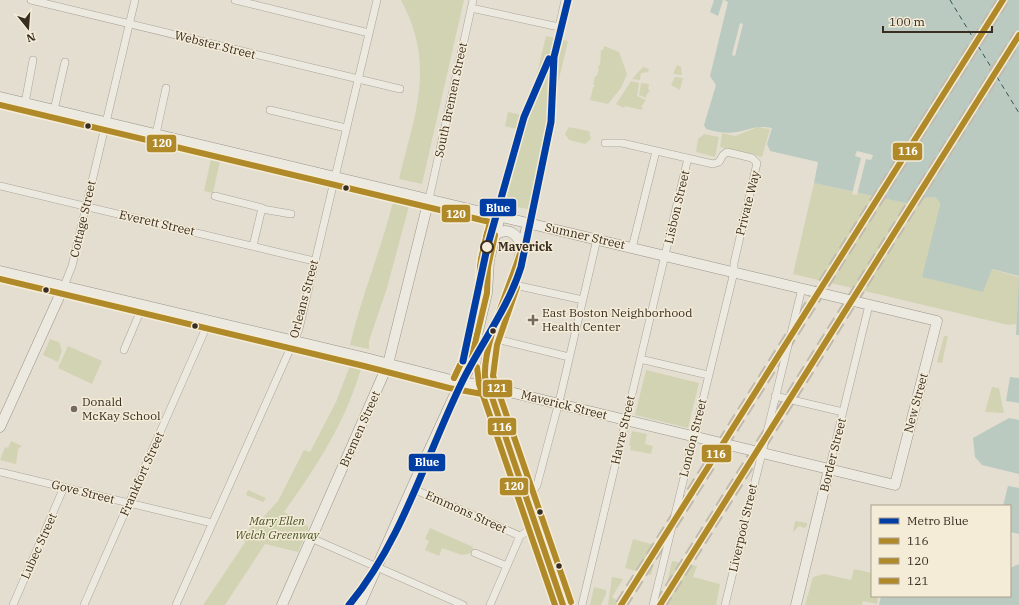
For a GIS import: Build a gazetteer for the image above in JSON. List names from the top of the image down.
{
  "streets": {
    "main road": [
      "Cottage Street",
      "Sumner Street",
      "New Street",
      "Maverick Street",
      "Bremen Street",
      "Border Street"
    ],
    "street": [
      "Webster Street",
      "South Bremen Street",
      "Private Way",
      "Lisbon Street",
      "Everett Street",
      "Orleans Street",
      "Havre Street",
      "London Street",
      "Frankfort Street",
      "Gove Street",
      "Emmons Street",
      "Liverpool Street",
      "Lubec Street"
    ]
  },
  "crossings": [
    ["Webster Street", "Cottage Street"],
    ["Webster Street", "Orleans Street"],
    ["South Bremen Street", "Sumner Street"],
    ["South Bremen Street", "Bremen Street"],
    ["Private Way", "Lisbon Street"],
    ["Private Way", "Sumner Street"],
    ["Private Way", "London Street"],
    ["Lisbon Street", "Sumner Street"],
    ["Lisbon Street", "Havre Street"],
    ["Cottage Street", "Everett Street"],
    ["Cottage Street", "Sumner Street"],
    ["Cottage Street", "Maverick Street"],
    ["Everett Street", "Orleans Street"],
    ["Sumner Street", "Orleans Street"],
    ["Sumner Street", "New Street"],
    ["Sumner Street", "Bremen Street"],
    ["Sumner Street", "Havre Street"],
    ["Sumner Street", "London Street"],
    ["Sumner Street", "Border Street"],
    ["Sumner Street", "Liverpool Street"],
    ["Orleans Street", "Maverick Street"],
    ["Orleans Street", "Gove Street"],
    ["New Street", "Maverick Street"],
    ["Maverick Street", "Bremen Street"],
    ["Maverick Street", "Havre Street"],
    ["Maverick Street", "London Street"],
    ["Maverick Street", "Border Street"],
    ["Maverick Street", "Frankfort Street"],
    ["Maverick Street", "Liverpool Street"],
    ["Frankfort Street", "Gove Street"],
    ["Gove Street", "Lubec Street"]
  ],
  "parks": ["Mary Ellen Welch Greenway"],
  "places": {
    "other": ["Maverick", "Donald McKay School"],
    "health": ["East Boston Neighborhood Health Center"]
  },
  "lines": [
    "metro line Blue",
    "transit line 116",
    "transit line 120",
    "transit line 121"
  ],
  "legend": [
    "Metro Blue",
    "116",
    "120",
    "121"
  ],
  "scale_bar": "100 m",
  "north": "bottom"
}
